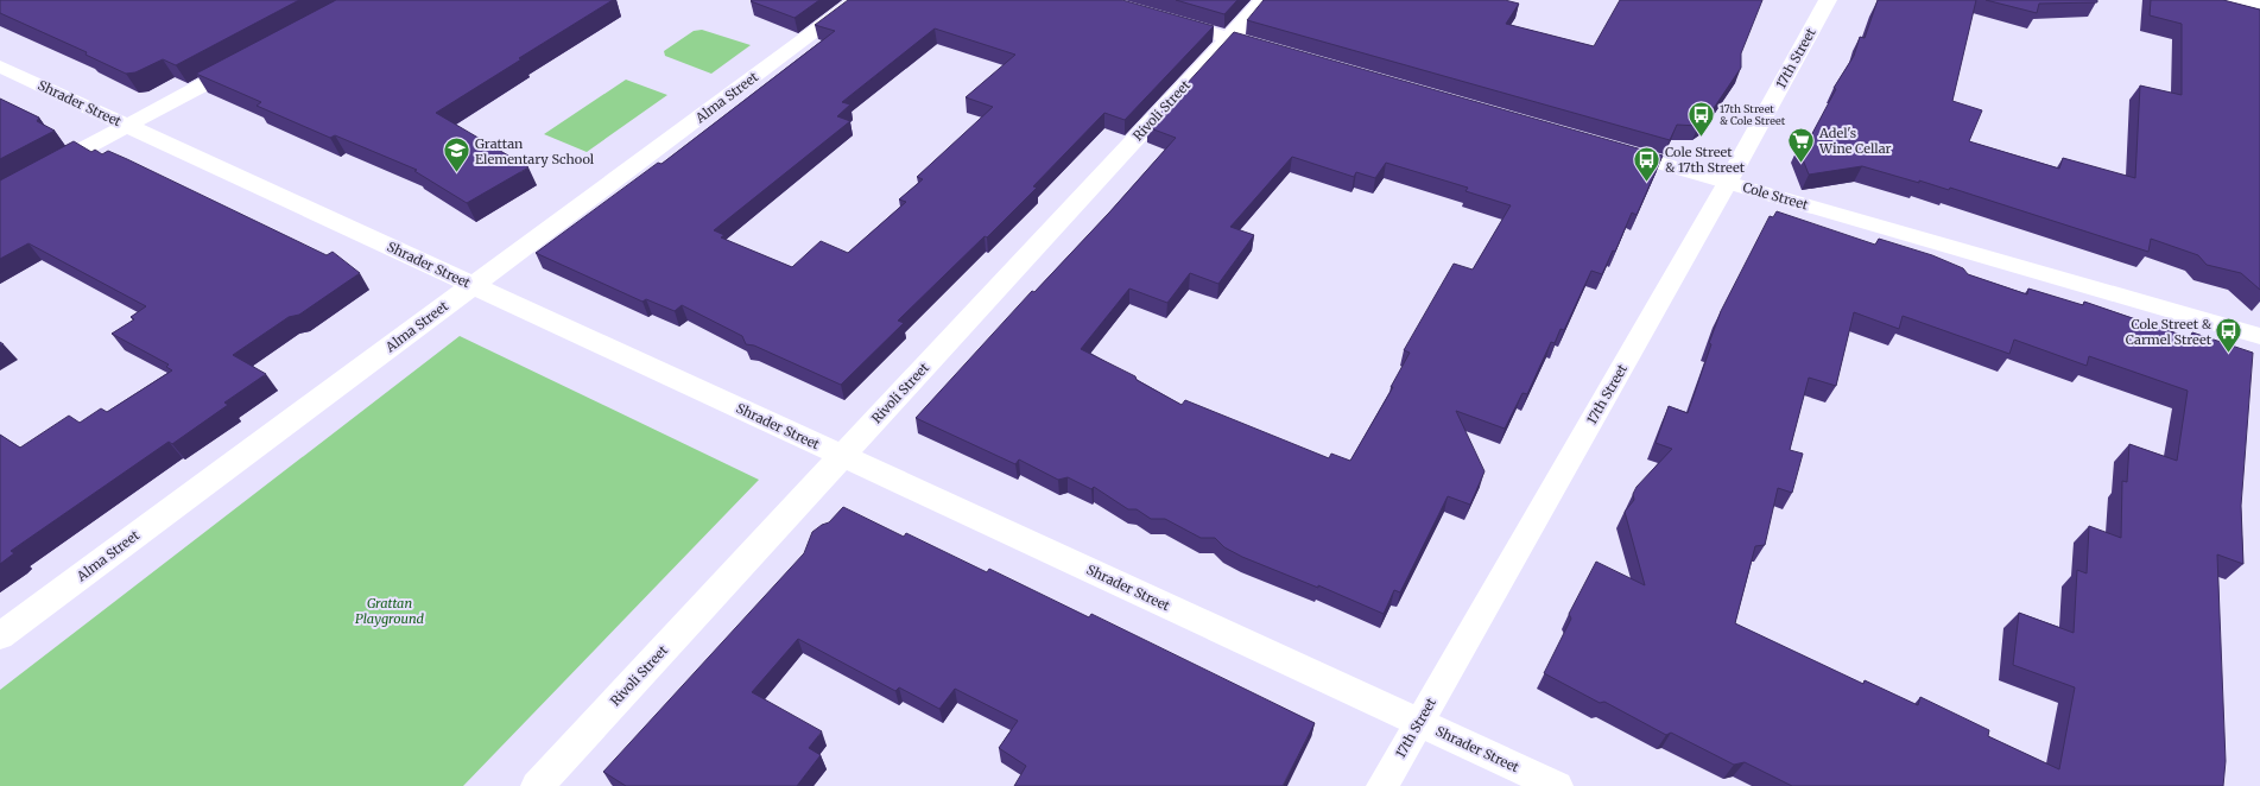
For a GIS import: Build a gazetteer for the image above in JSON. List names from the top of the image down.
{
  "streets": {
    "street": [
      "17th Street",
      "Alma Street",
      "Shrader Street",
      "Rivoli Street",
      "Cole Street"
    ]
  },
  "crossings": [
    ["17th Street", "Shrader Street"],
    ["17th Street", "Cole Street"],
    ["Alma Street", "Shrader Street"],
    ["Shrader Street", "Rivoli Street"]
  ],
  "parks": ["Grattan Playground"],
  "places": {
    "bus stop": ["17th Street & Cole Street", "Cole Street & 17th Street", "Cole Street & Carmel Street"],
    "supermarket": ["Adel's Wine Cellar"],
    "school or university": ["Grattan Elementary School"]
  }
}
